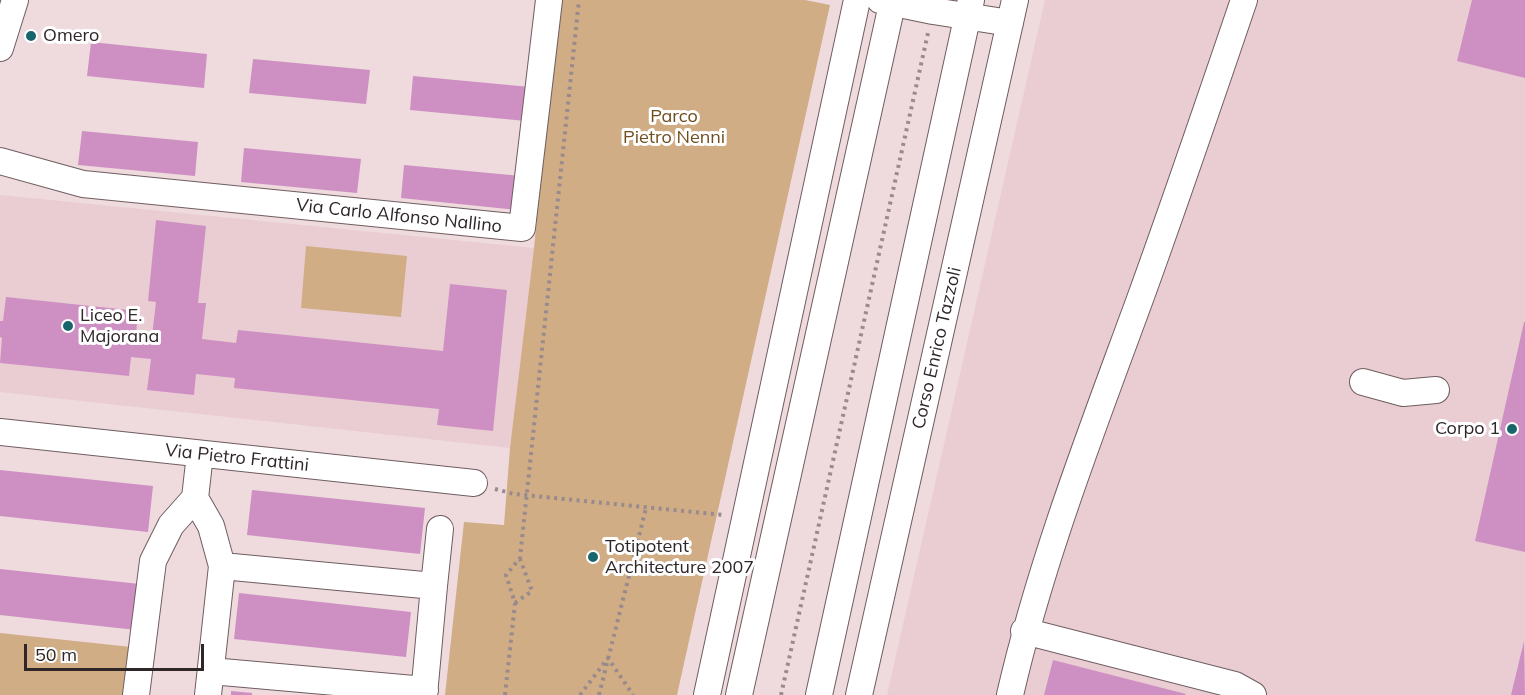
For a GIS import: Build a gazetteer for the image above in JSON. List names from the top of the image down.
{
  "streets": {
    "street": ["Via Carlo Alfonso Nallino", "Corso Enrico Tazzoli", "Via Pietro Frattini"]
  },
  "parks": ["Parco Pietro Nenni"],
  "places": [
    "Omero",
    "Liceo E. Majorana",
    "Corpo 1",
    "Totipotent Architecture 2007"
  ],
  "scale_bar": "50 m"
}
